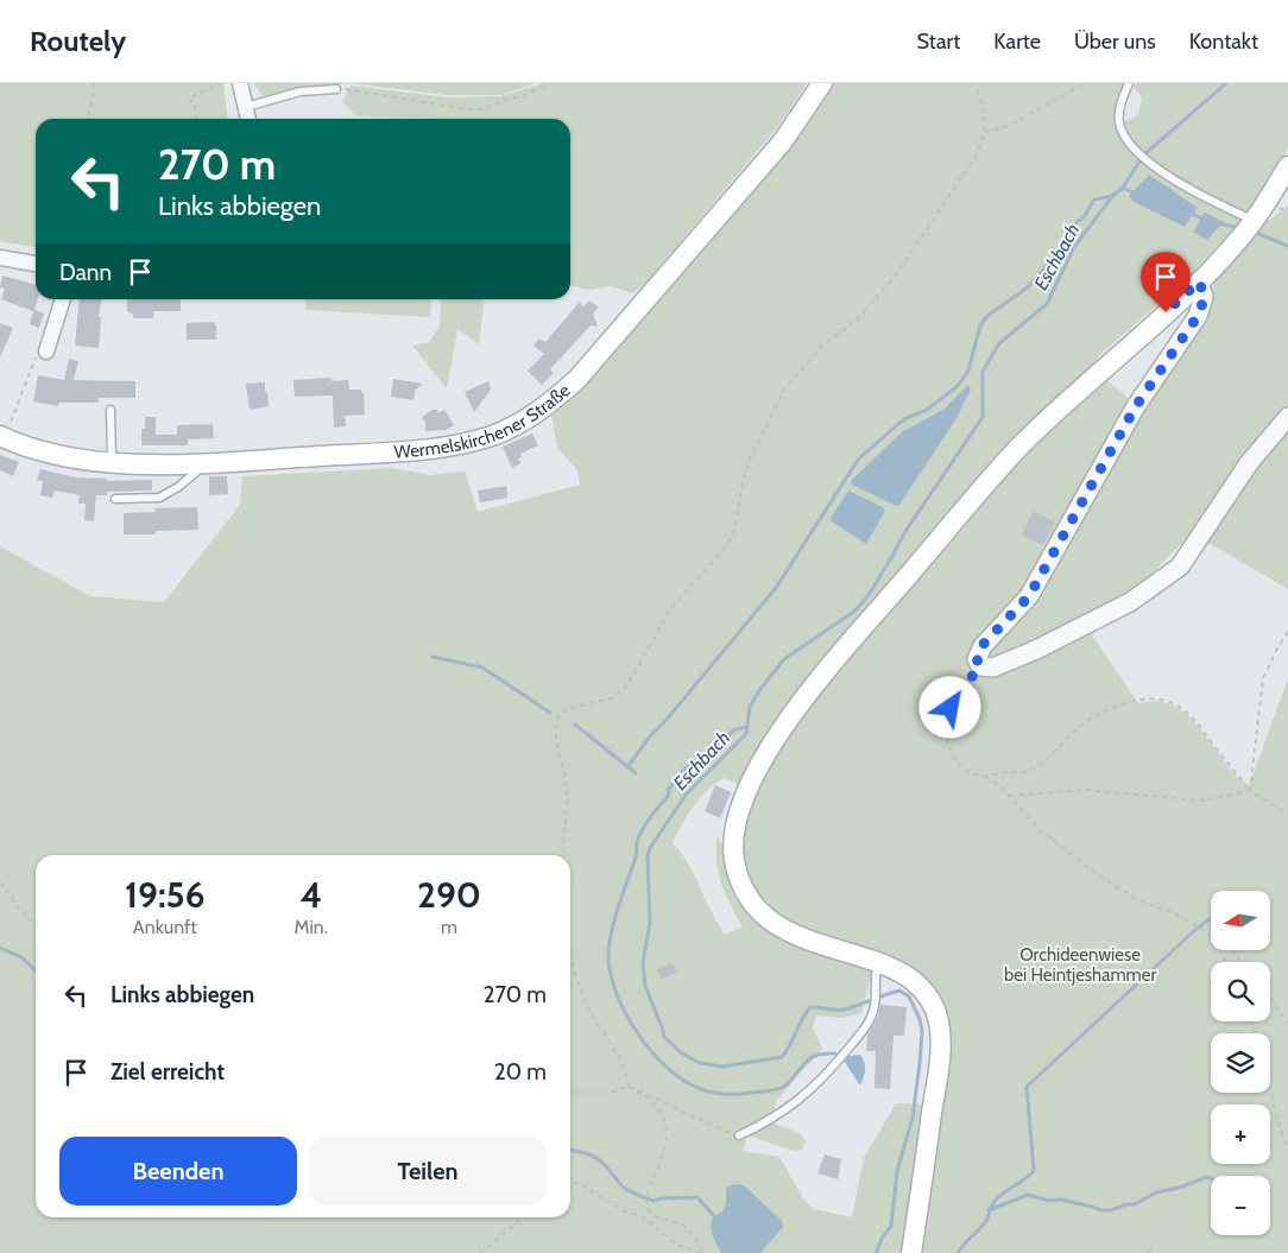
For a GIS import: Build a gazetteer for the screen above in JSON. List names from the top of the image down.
{
  "streets": {
    "main road": ["Wermelskirchener Straße"]
  },
  "water": ["Eschbach"],
  "parks": ["Orchideenwiese bei Heintjeshammer"],
  "north": "left",
  "page": {
    "header": "Routely",
    "nav": [
      "Start",
      "Karte",
      "Über uns",
      "Kontakt"
    ],
    "turn": ["270 m", "Links abbiegen"],
    "then": "Dann",
    "eta": [
      "19:56",
      "Ankunft",
      "4",
      "Min.",
      "290",
      "m"
    ],
    "map_buttons": ["+", "−"],
    "list": [
      {
        "name": "Links abbiegen",
        "value": "270 m"
      },
      {
        "name": "Ziel erreicht",
        "value": "20 m"
      }
    ],
    "buttons": ["Beenden", "Teilen"]
  }
}
